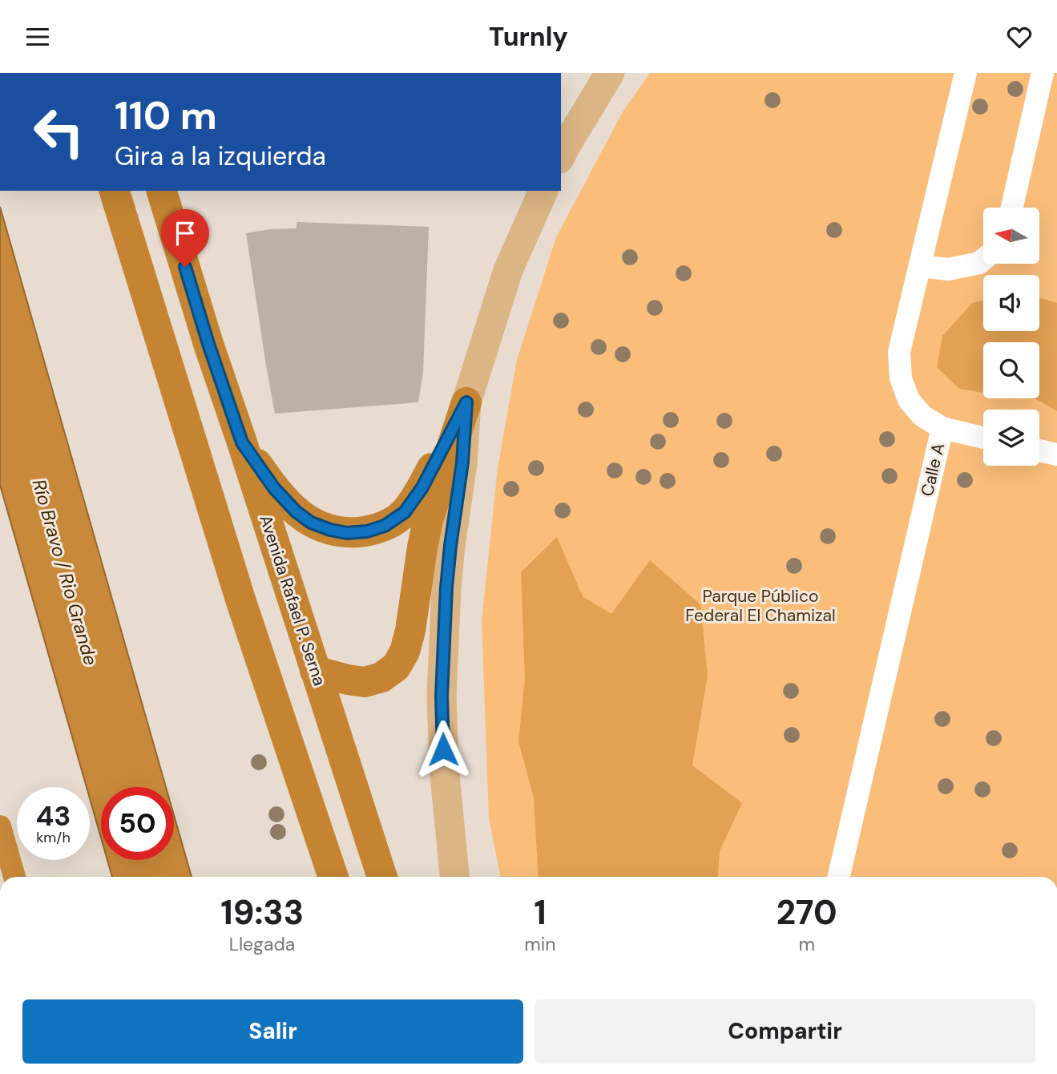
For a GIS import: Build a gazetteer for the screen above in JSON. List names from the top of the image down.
{
  "streets": {
    "highway": ["Avenida Rafael P. Serna"],
    "street": ["Calle A"]
  },
  "water": ["Río Bravo / Rio Grande"],
  "parks": ["Parque Público Federal El Chamizal"],
  "north": "left",
  "page": {
    "header": "Turnly",
    "turn": ["110 m", "Gira a la izquierda"],
    "speed": "43 km/h",
    "limit": "50",
    "eta": [
      "19:33",
      "Llegada",
      "1",
      "min",
      "270",
      "m"
    ],
    "buttons": ["Salir", "Compartir"]
  }
}
